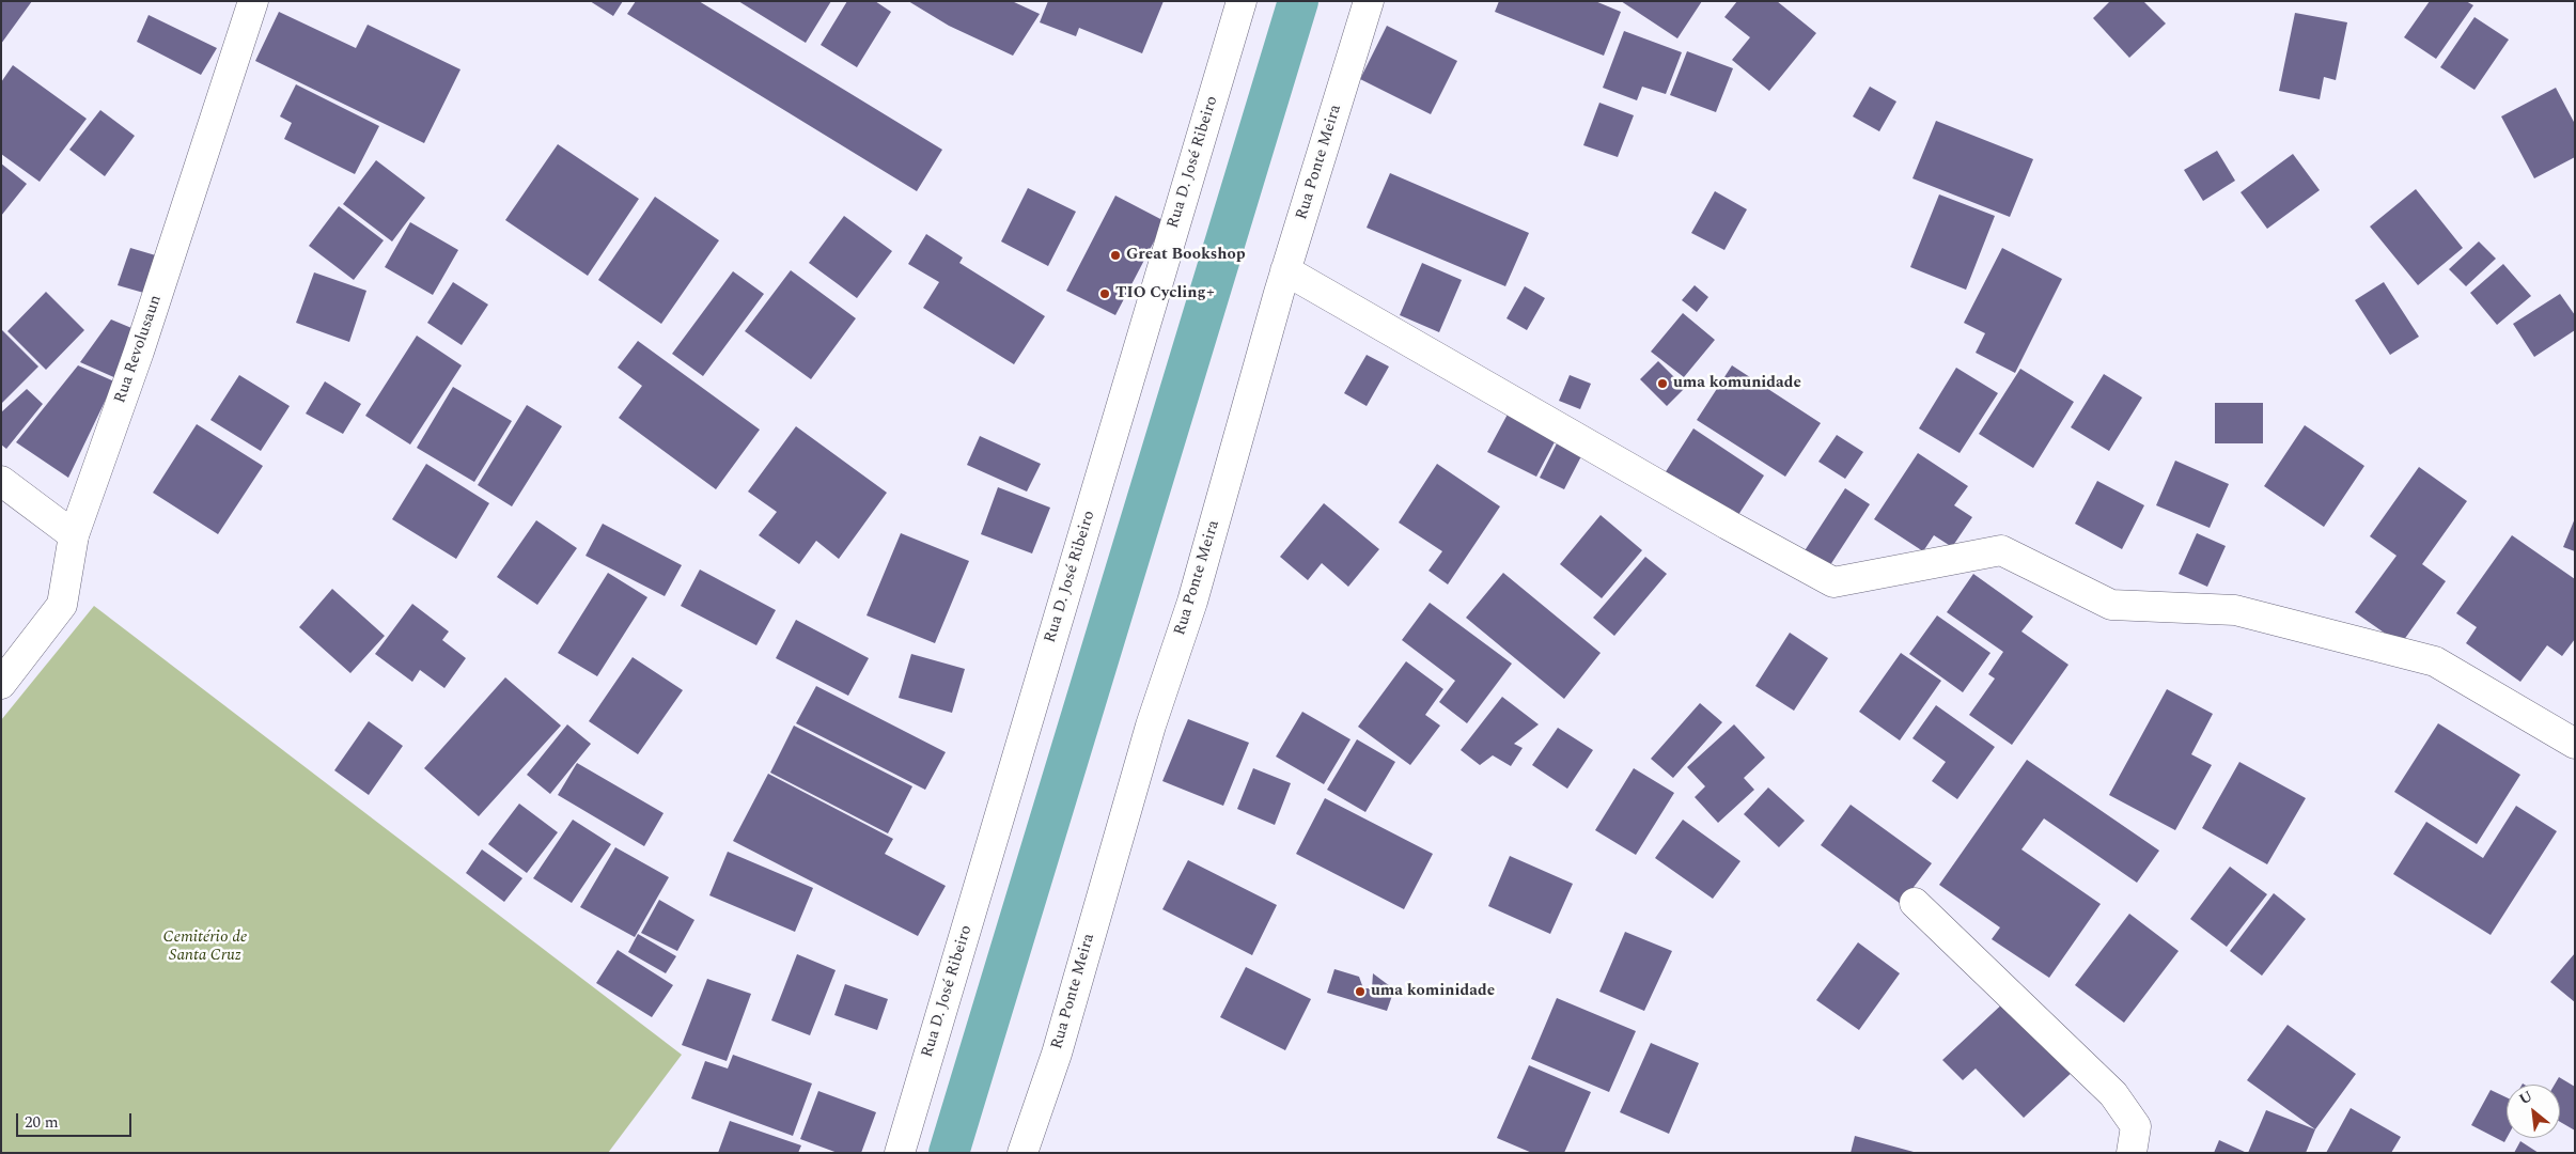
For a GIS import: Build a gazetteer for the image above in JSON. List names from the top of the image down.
{
  "streets": {
    "street": ["Rua D. José Ribeiro", "Rua Ponte Meira", "Rua Revolusaun"]
  },
  "parks": ["Cemitério de Santa Cruz"],
  "places": [
    "Great Bookshop",
    "TIO Cycling+",
    "uma komunidade",
    "uma kominidade"
  ],
  "scale_bar": "20 m",
  "north": "top left"
}
